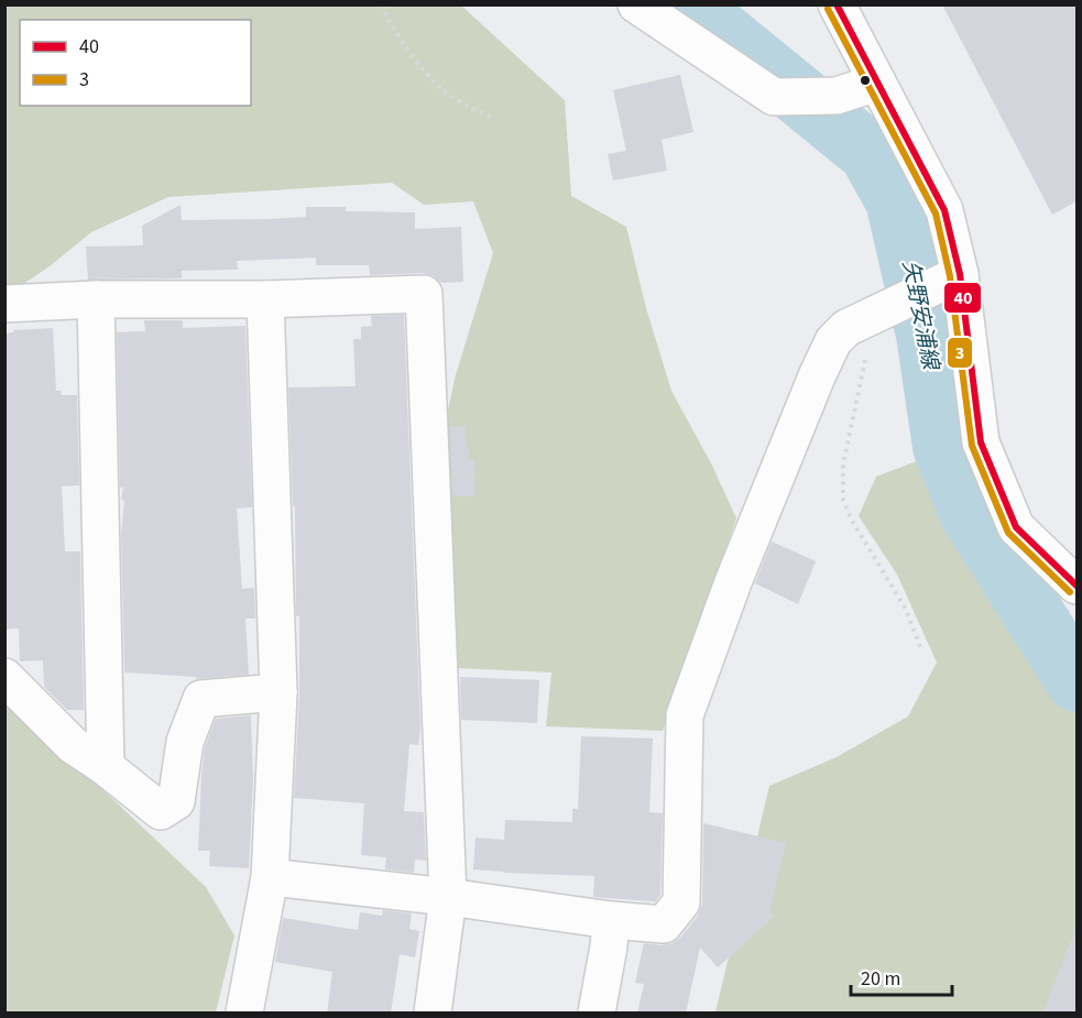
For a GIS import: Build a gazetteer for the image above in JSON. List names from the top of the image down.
{
  "water": ["矢野安浦線"],
  "lines": ["transit line 40", "transit line 3"],
  "legend": ["40", "3"],
  "scale_bar": "20 m"
}
